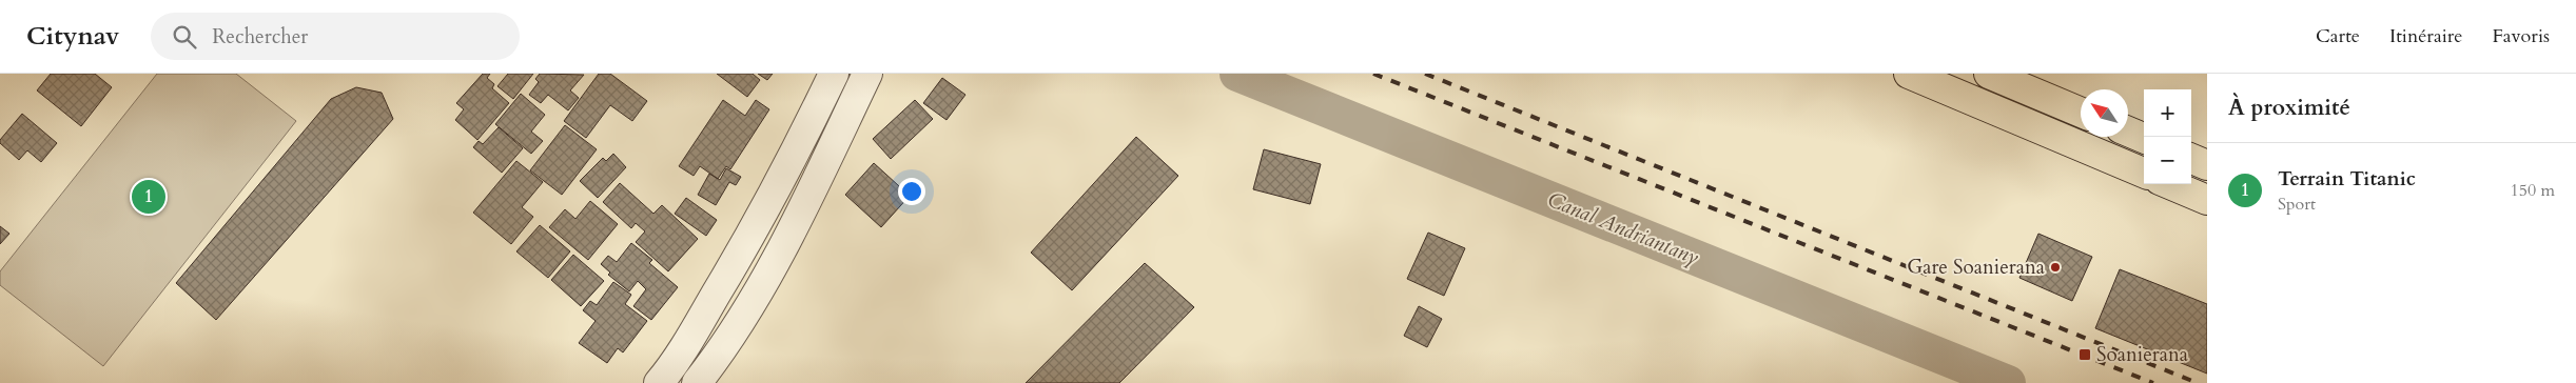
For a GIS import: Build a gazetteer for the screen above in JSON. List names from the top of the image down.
{
  "water": ["Canal Andriantany"],
  "places": {
    "other": ["Gare Soanierana"],
    "transit": ["Soanierana"]
  },
  "north": "top left",
  "page": {
    "header": "Citynav",
    "search": "Rechercher",
    "nav": ["Carte", "Itinéraire", "Favoris"],
    "heading": "À proximité",
    "map_buttons": ["+", "−"],
    "list": [
      {
        "mark": "1",
        "name": "Terrain Titanic",
        "note": "Sport",
        "value": "150 m"
      }
    ],
    "pins": "1"
  }
}
